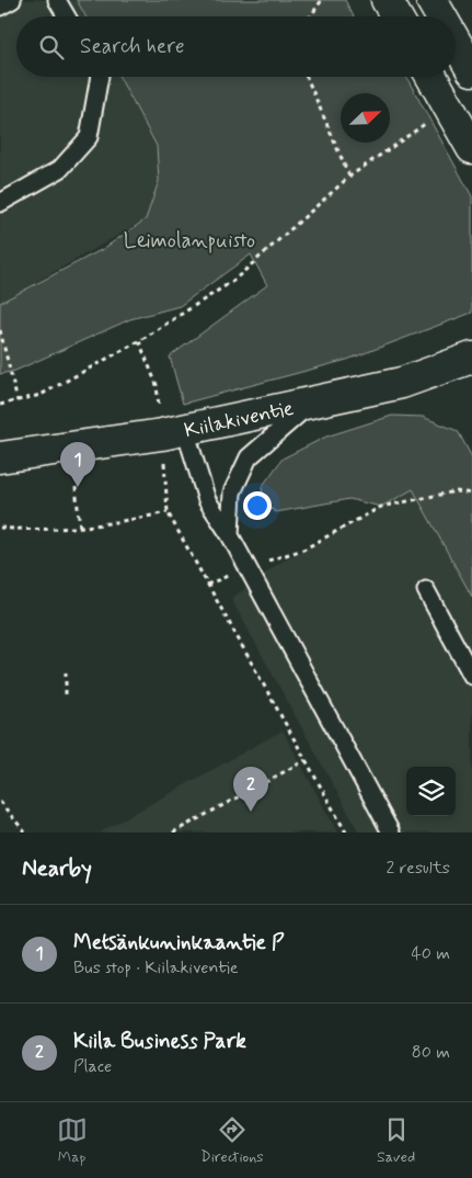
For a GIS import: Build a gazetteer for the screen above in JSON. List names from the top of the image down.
{
  "streets": {
    "street": ["Kiilakiventie"]
  },
  "parks": ["Leimolanpuisto"],
  "north": "top right",
  "page": {
    "search": "Search here",
    "pins": ["1", "2"],
    "heading": ["Nearby", "2 results"],
    "list": [
      {
        "mark": "1",
        "name": "Metsänkuninkaantie P",
        "note": "Bus stop · Kiilakiventie",
        "value": "40 m"
      },
      {
        "mark": "2",
        "name": "Kiila Business Park",
        "note": "Place",
        "value": "80 m"
      }
    ],
    "nav": ["Map", "Directions", "Saved"]
  }
}
